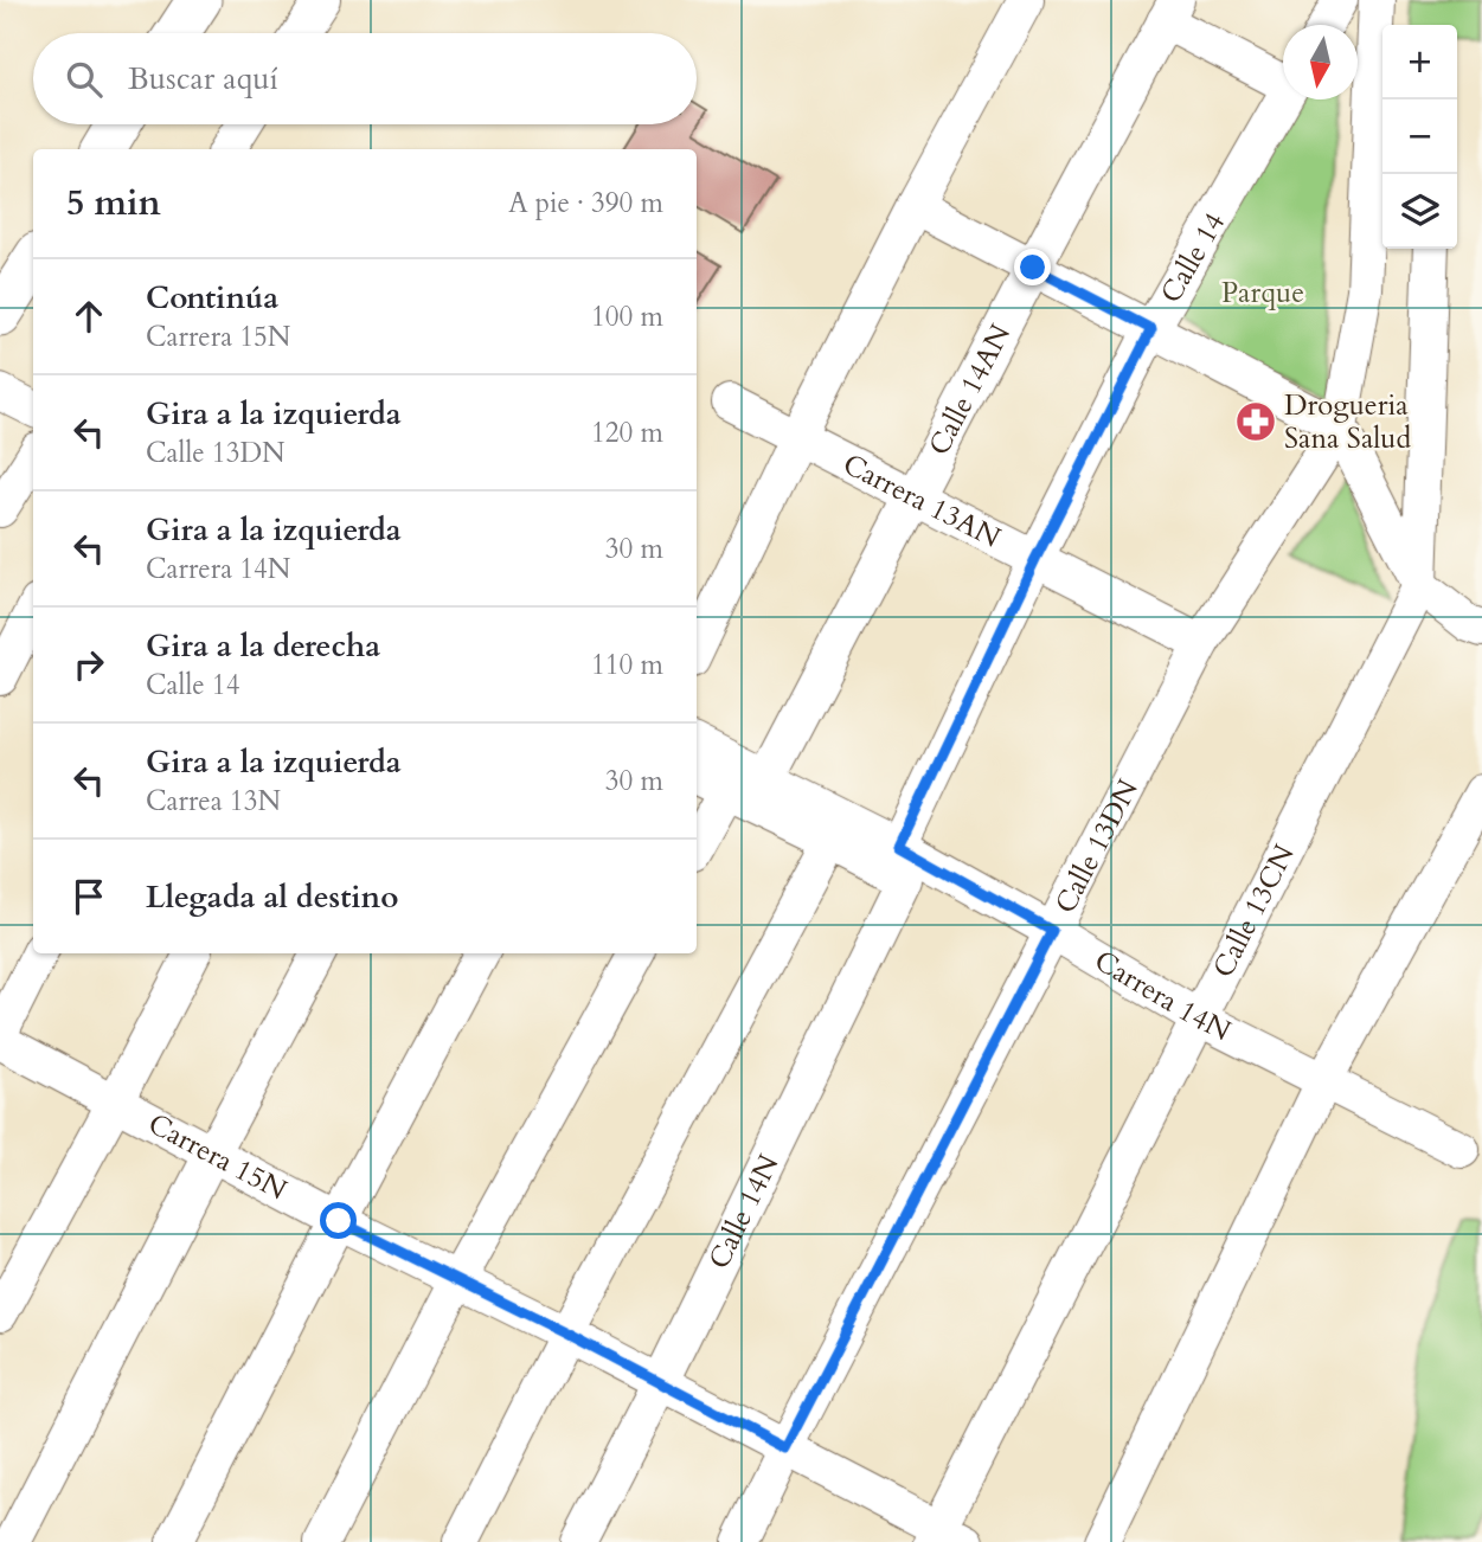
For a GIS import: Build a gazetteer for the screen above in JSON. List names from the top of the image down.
{
  "streets": {
    "street": [
      "Calle 14",
      "Calle 14AN",
      "Carrera 13AN",
      "Calle 13DN",
      "Calle 13CN",
      "Carrera 14N",
      "Carrera 15N",
      "Calle 14N"
    ]
  },
  "crossings": [
    ["Calle 14", "Carrera 13AN"],
    ["Calle 14", "Carrera 14N"],
    ["Calle 14AN", "Carrera 13AN"],
    ["Calle 14AN", "Carrera 14N"],
    ["Carrera 13AN", "Calle 13DN"],
    ["Calle 13DN", "Carrera 14N"],
    ["Calle 13DN", "Carrera 15N"],
    ["Calle 13CN", "Carrera 14N"],
    ["Calle 13CN", "Carrera 15N"],
    ["Carrera 15N", "Calle 14N"]
  ],
  "parks": ["Parque"],
  "places": {
    "pharmacy": ["Drogueria Sana Salud"]
  },
  "north": "bottom",
  "page": {
    "map_buttons": ["+", "−"],
    "search": "Buscar aquí",
    "heading": ["5 min", "A pie · 390 m"],
    "list": [
      ["Continúa", "Carrera 15N", "100 m"],
      ["Gira a la izquierda", "Calle 13DN", "120 m"],
      ["Gira a la izquierda", "Carrera 14N", "30 m"],
      ["Gira a la derecha", "Calle 14", "110 m"],
      ["Gira a la izquierda", "Carrea 13N", "30 m"],
      "Llegada al destino"
    ]
  }
}
